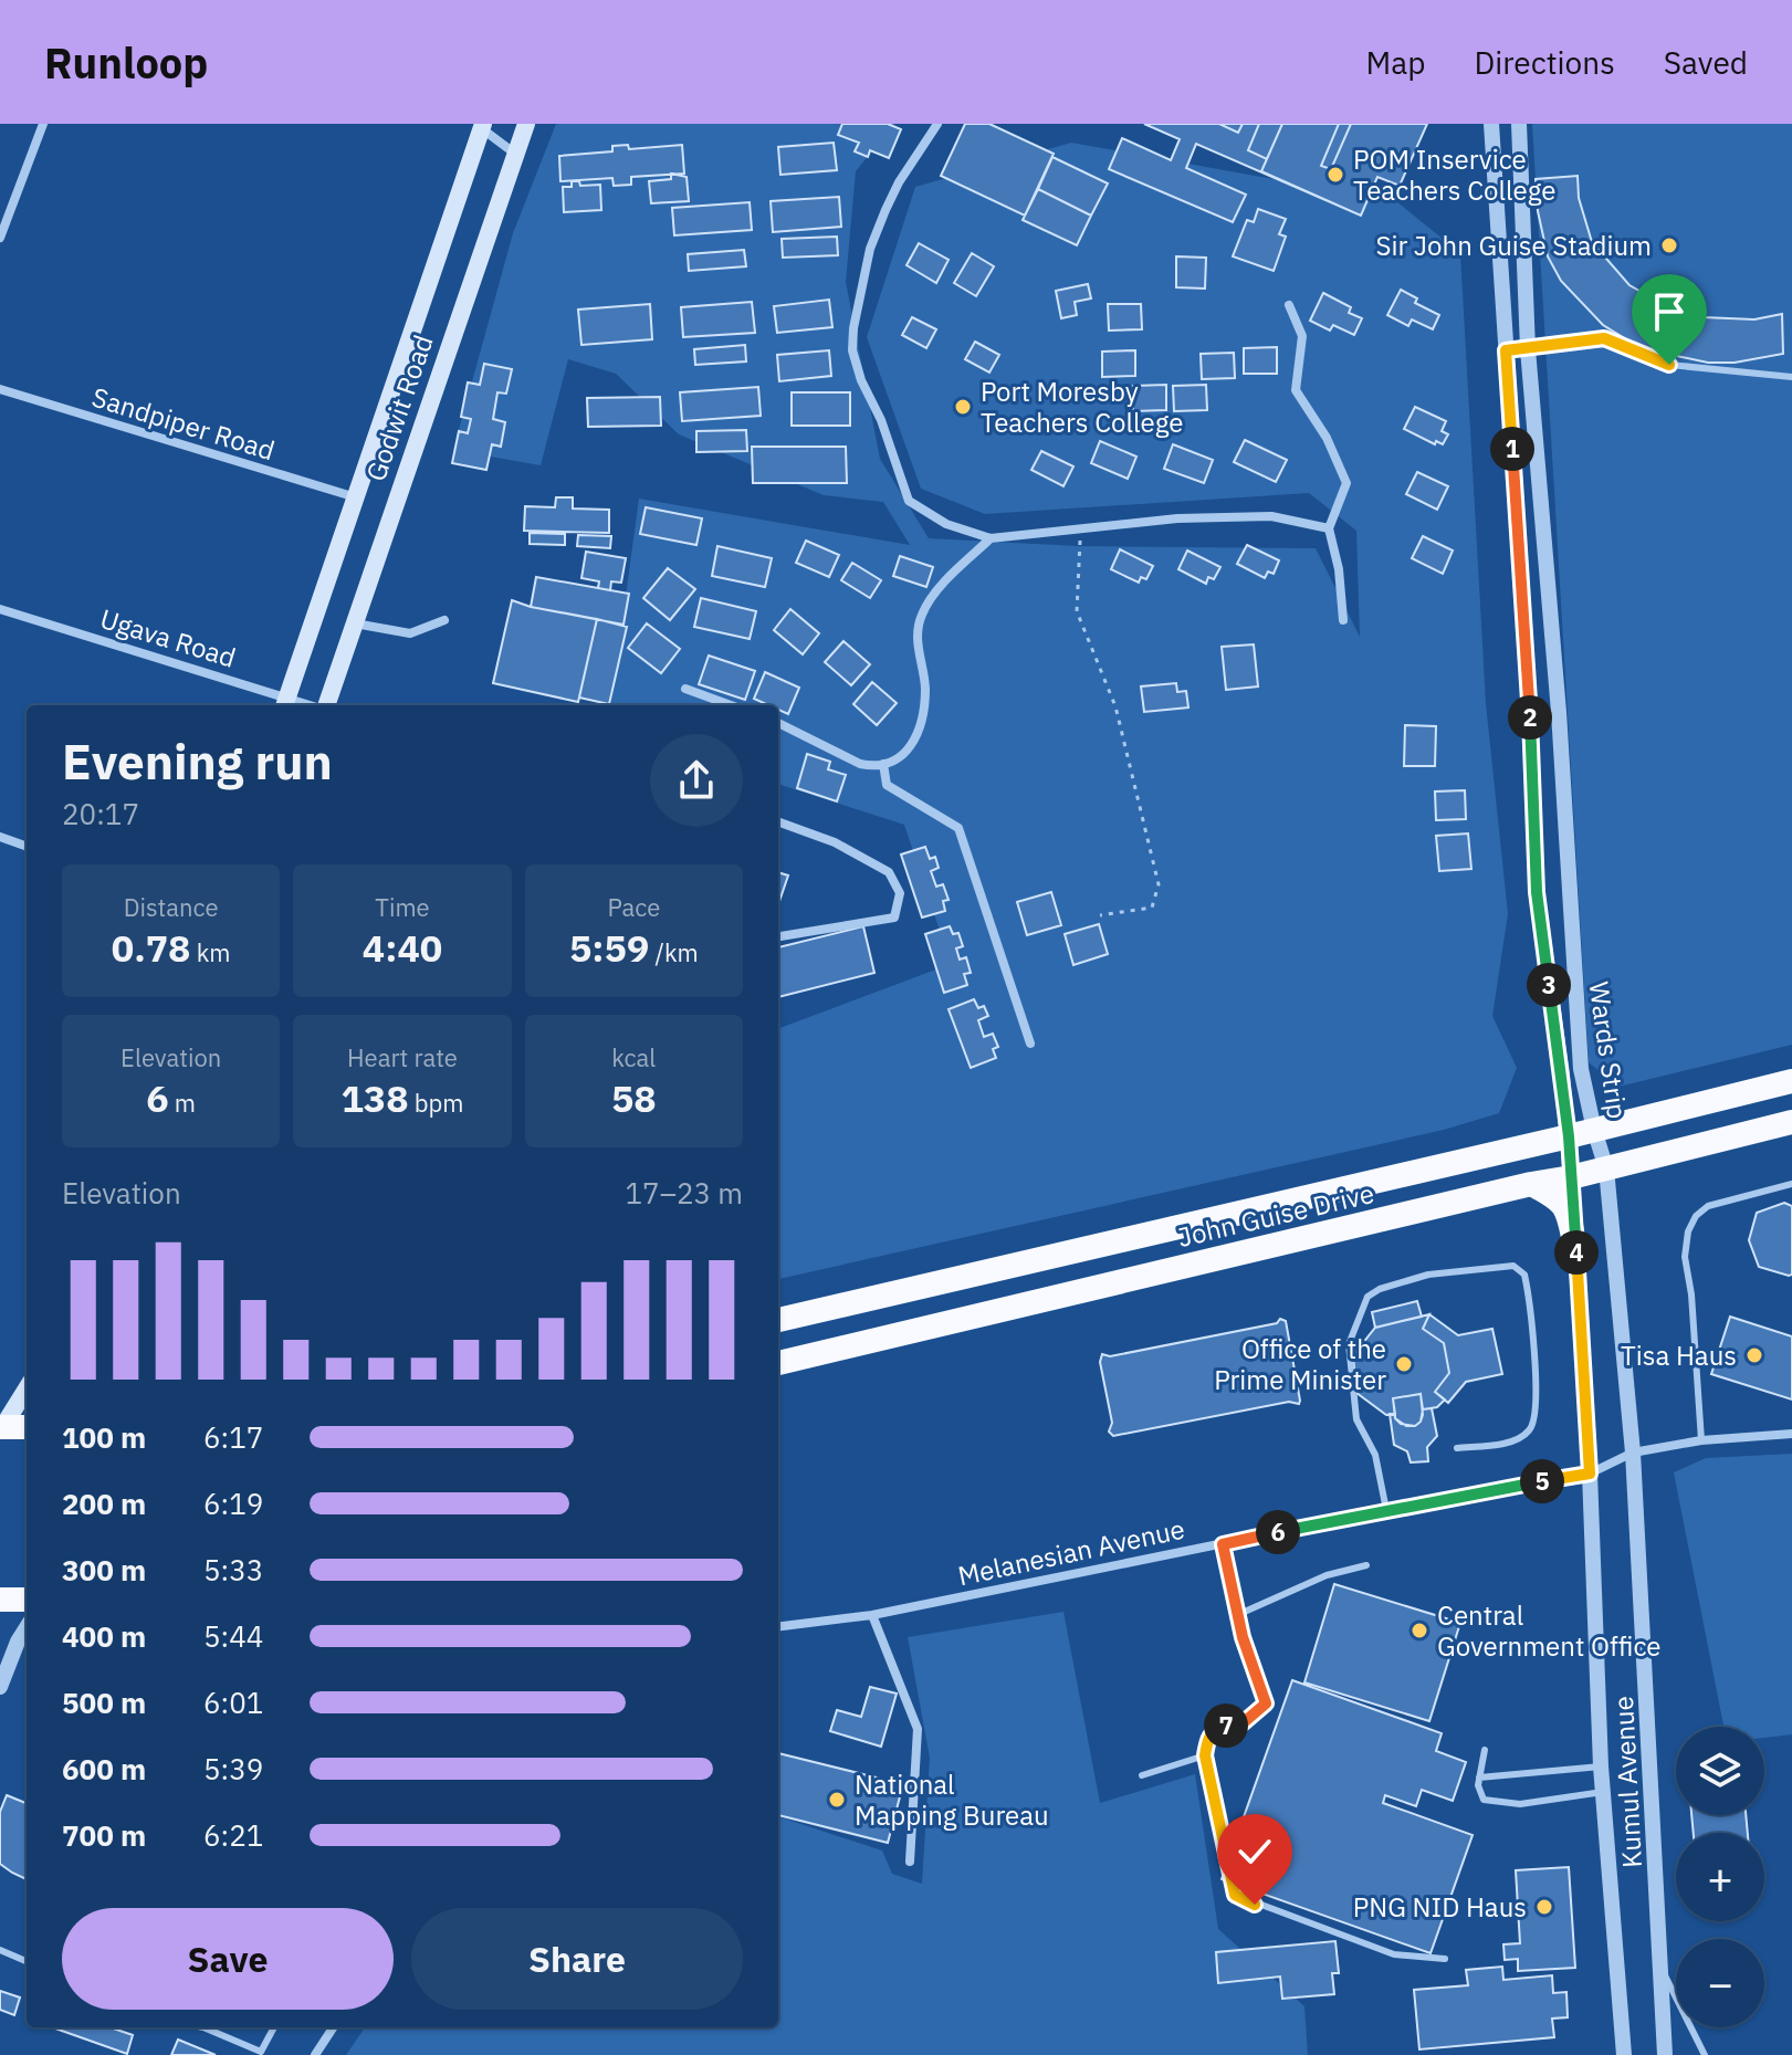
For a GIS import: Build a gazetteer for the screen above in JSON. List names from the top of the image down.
{
  "streets": {
    "highway": ["John Guise Drive"],
    "main road": ["Godwit Road"],
    "street": [
      "Sandpiper Road",
      "Ugava Road",
      "Wards Strip",
      "Melanesian Avenue",
      "Kumul Avenue"
    ]
  },
  "crossings": [
    ["Godwit Road", "Sandpiper Road"],
    ["Godwit Road", "Ugava Road"],
    ["Wards Strip", "John Guise Drive"],
    ["Wards Strip", "Melanesian Avenue"],
    ["Wards Strip", "Kumul Avenue"],
    ["Melanesian Avenue", "Kumul Avenue"]
  ],
  "places": [
    "POM Inservice Teachers College",
    "Sir John Guise Stadium",
    "Port Moresby Teachers College",
    "Tisa Haus",
    "Office of the Prime Minister",
    "Central Government Office",
    "National Mapping Bureau",
    "PNG NID Haus"
  ],
  "page": {
    "header": "Runloop",
    "nav": ["Map", "Directions", "Saved"],
    "pins": [
      "1",
      "2",
      "3",
      "4",
      "5",
      "6",
      "7"
    ],
    "heading": ["Evening run", "20:17"],
    "stats": [
      ["Distance", "0.78 km"],
      ["Time", "4:40"],
      ["Pace", "5:59 /km"],
      ["Elevation", "6 m"],
      ["Heart rate", "138 bpm"],
      ["kcal", "58"]
    ],
    "chart": ["Elevation", "17–23 m"],
    "list": [
      {
        "name": "100 m",
        "note": "6:17"
      },
      {
        "name": "200 m",
        "note": "6:19"
      },
      {
        "name": "300 m",
        "note": "5:33"
      },
      {
        "name": "400 m",
        "note": "5:44"
      },
      {
        "name": "500 m",
        "note": "6:01"
      },
      {
        "name": "600 m",
        "note": "5:39"
      },
      {
        "name": "700 m",
        "note": "6:21"
      }
    ],
    "map_buttons": ["+", "−"],
    "buttons": ["Save", "Share"]
  }
}
